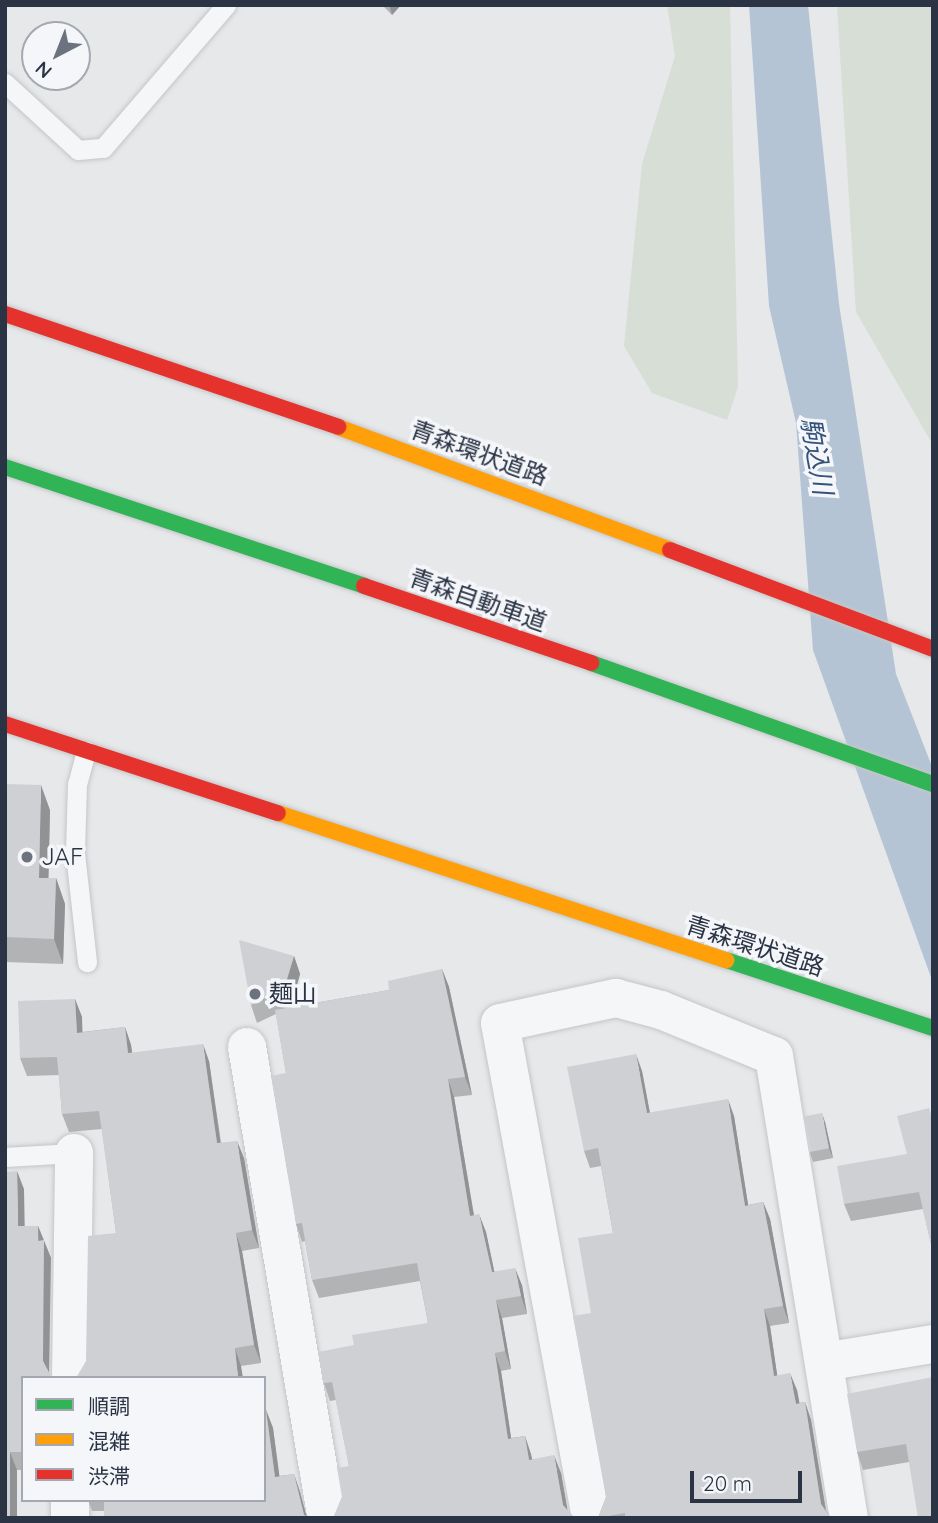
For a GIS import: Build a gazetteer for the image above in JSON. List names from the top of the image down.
{
  "streets": {
    "highway": ["青森環状道路", "青森自動車道"]
  },
  "water": ["駒込川"],
  "places": ["JAF", "麺山"],
  "legend": ["順調", "混雑", "渋滞"],
  "scale_bar": "20 m",
  "north": "bottom left"
}
